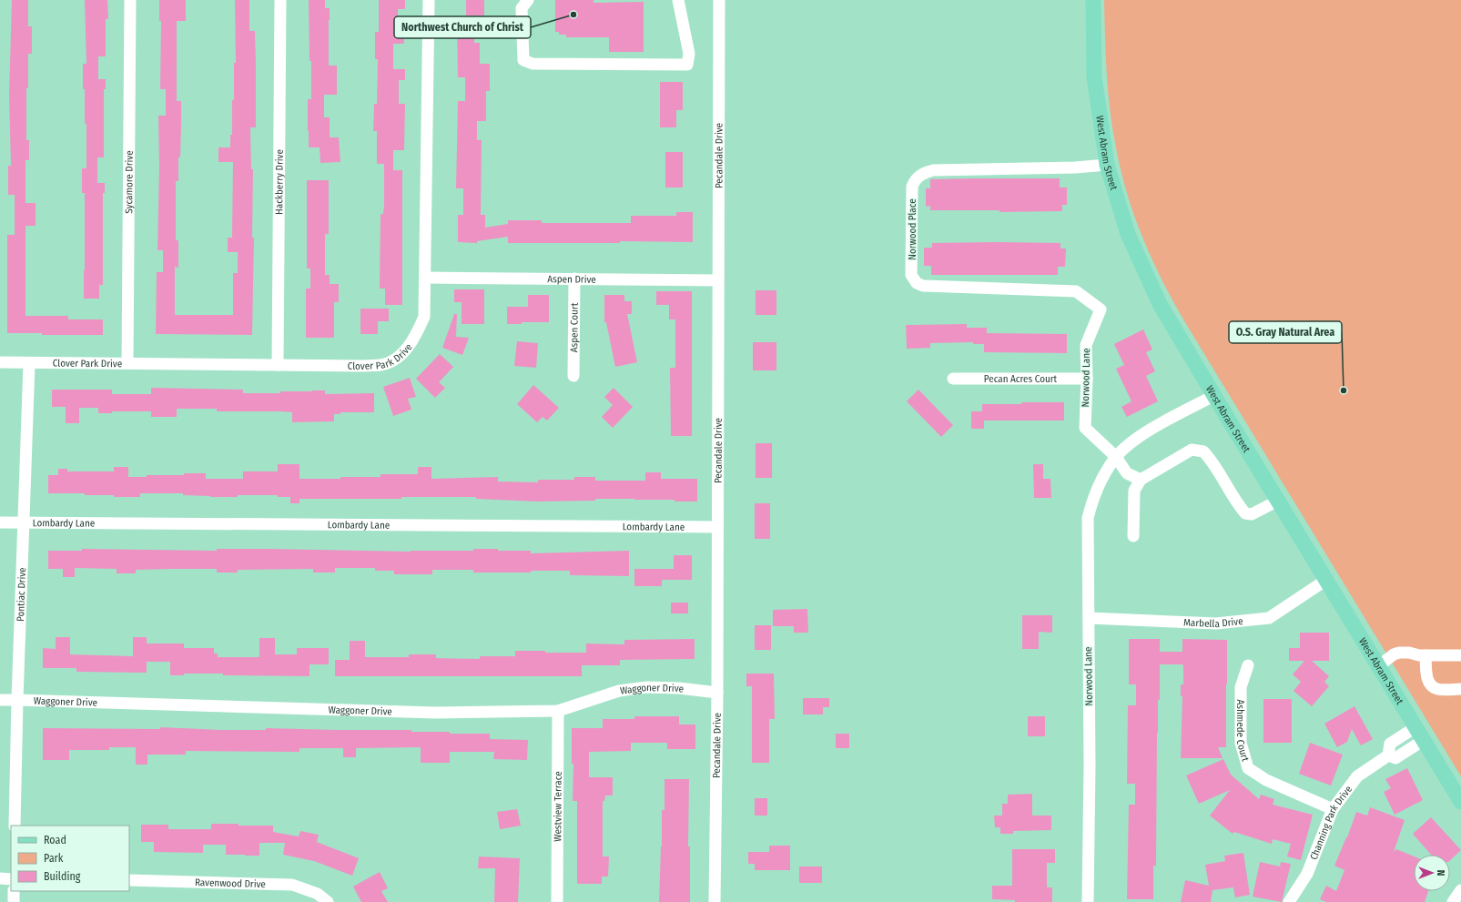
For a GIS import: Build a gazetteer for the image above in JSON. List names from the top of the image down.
{
  "streets": {
    "main road": ["West Abram Street"],
    "street": [
      "Pecandale Drive",
      "Sycamore Drive",
      "Hackberry Drive",
      "Norwood Place",
      "Aspen Drive",
      "Aspen Court",
      "Clover Park Drive",
      "Norwood Lane",
      "Pecan Acres Court",
      "Lombardy Lane",
      "Pontiac Drive",
      "Marbella Drive",
      "Waggoner Drive",
      "Ashmede Court",
      "Westview Terrace",
      "Channing Park Drive",
      "Ravenwood Drive"
    ]
  },
  "crossings": [
    ["West Abram Street", "Norwood Place"],
    ["West Abram Street", "Norwood Lane"],
    ["West Abram Street", "Marbella Drive"],
    ["West Abram Street", "Channing Park Drive"],
    ["Pecandale Drive", "Aspen Drive"],
    ["Pecandale Drive", "Lombardy Lane"],
    ["Pecandale Drive", "Waggoner Drive"],
    ["Sycamore Drive", "Clover Park Drive"],
    ["Hackberry Drive", "Clover Park Drive"],
    ["Norwood Place", "Norwood Lane"],
    ["Aspen Drive", "Aspen Court"],
    ["Aspen Drive", "Clover Park Drive"],
    ["Clover Park Drive", "Pontiac Drive"],
    ["Norwood Lane", "Pecan Acres Court"],
    ["Norwood Lane", "Marbella Drive"],
    ["Lombardy Lane", "Pontiac Drive"],
    ["Pontiac Drive", "Waggoner Drive"],
    ["Waggoner Drive", "Westview Terrace"],
    ["Ashmede Court", "Channing Park Drive"]
  ],
  "places": ["Northwest Church of Christ", "O.S. Gray Natural Area"],
  "legend": ["Road", "Park", "Building"],
  "north": "right"
}
